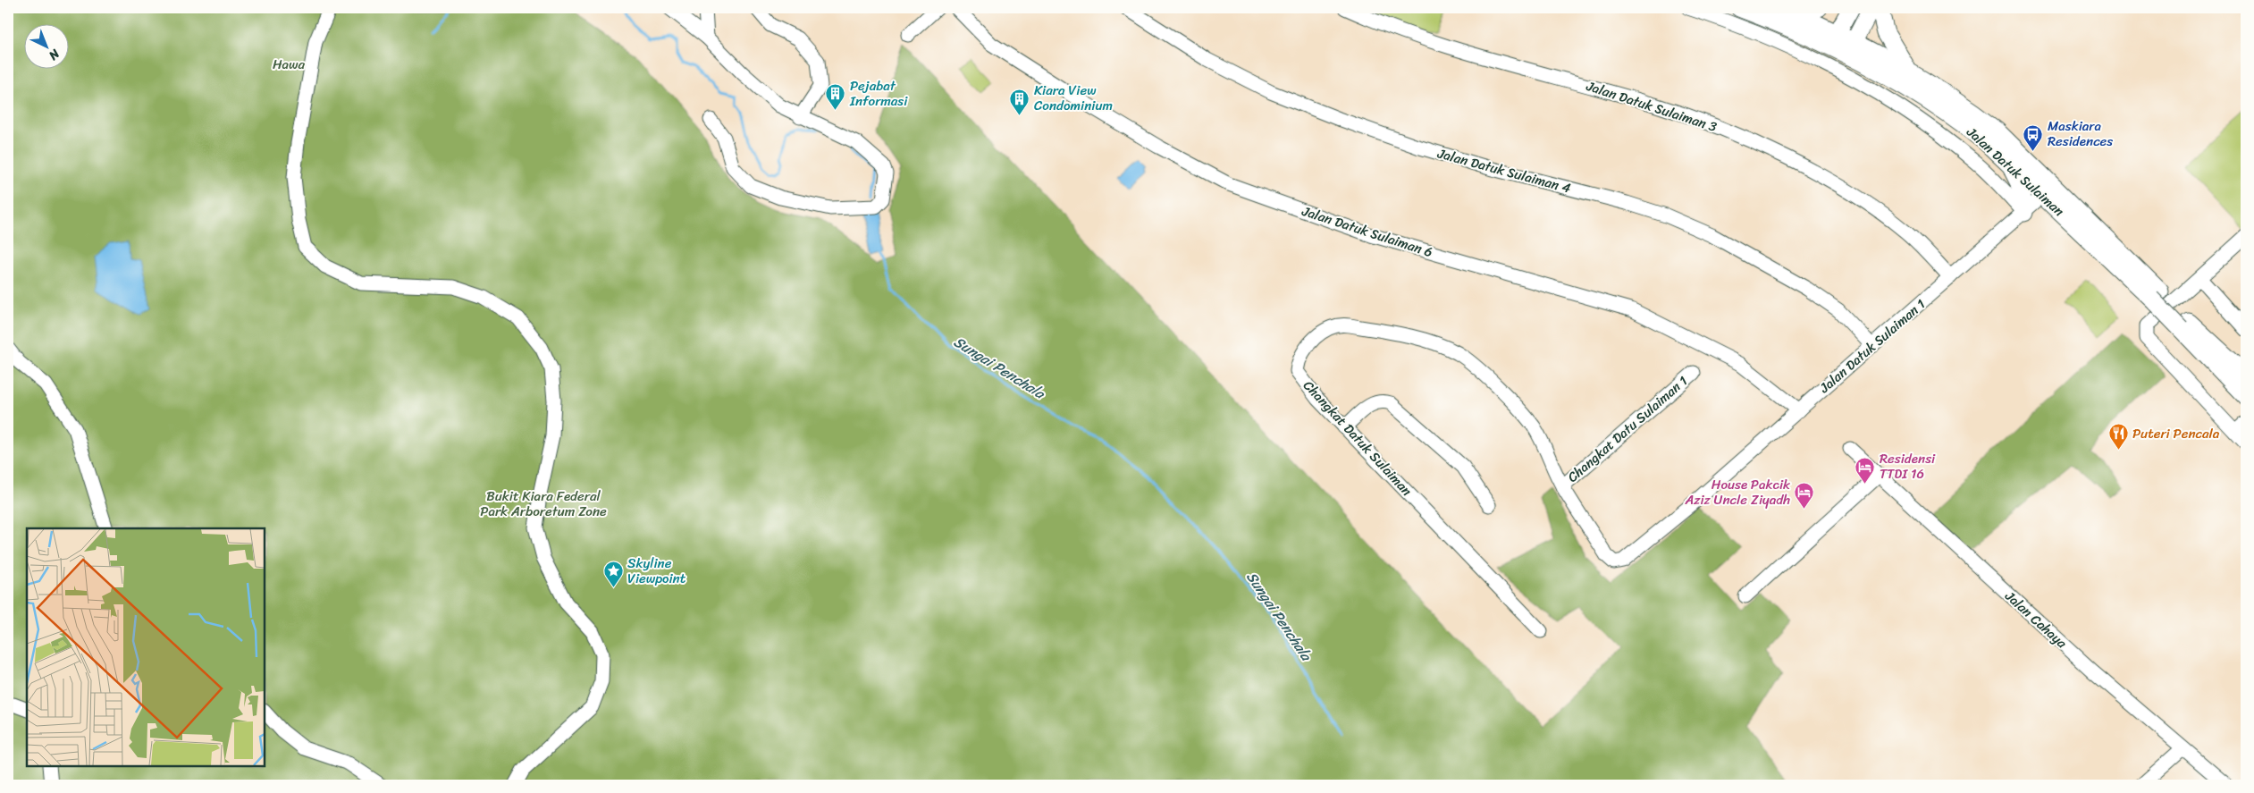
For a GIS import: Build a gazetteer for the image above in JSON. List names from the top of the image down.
{
  "streets": {
    "main road": ["Jalan Datuk Sulaiman"],
    "street": [
      "Jalan Datuk Sulaiman 3",
      "Jalan Datuk Sulaiman 4",
      "Jalan Datuk Sulaiman 6",
      "Jalan Datuk Sulaiman 1",
      "Changkat Datu Sulaiman 1",
      "Changkat Datuk Sulaiman",
      "Jalan Cahaya"
    ]
  },
  "crossings": [
    ["Jalan Datuk Sulaiman 3", "Jalan Datuk Sulaiman 1"],
    ["Jalan Datuk Sulaiman 4", "Jalan Datuk Sulaiman 1"],
    ["Jalan Datuk Sulaiman", "Jalan Datuk Sulaiman 1"],
    ["Jalan Datuk Sulaiman 6", "Jalan Datuk Sulaiman 1"],
    ["Jalan Datuk Sulaiman 1", "Changkat Datuk Sulaiman"],
    ["Changkat Datu Sulaiman 1", "Changkat Datuk Sulaiman"]
  ],
  "water": ["Sungai Penchala"],
  "parks": ["Hawa", "Bukit Kiara Federal Park Arboretum Zone"],
  "places": {
    "building": ["Pejabat Informasi", "Kiara View Condominium"],
    "bus stop": ["Maskiara Residences"],
    "restaurant": ["Puteri Pencala"],
    "hotel": ["Residensi TTDI 16", "House Pakcik Aziz Uncle Ziyadh"],
    "place": ["Skyline Viewpoint"]
  },
  "north": "bottom right"
}
